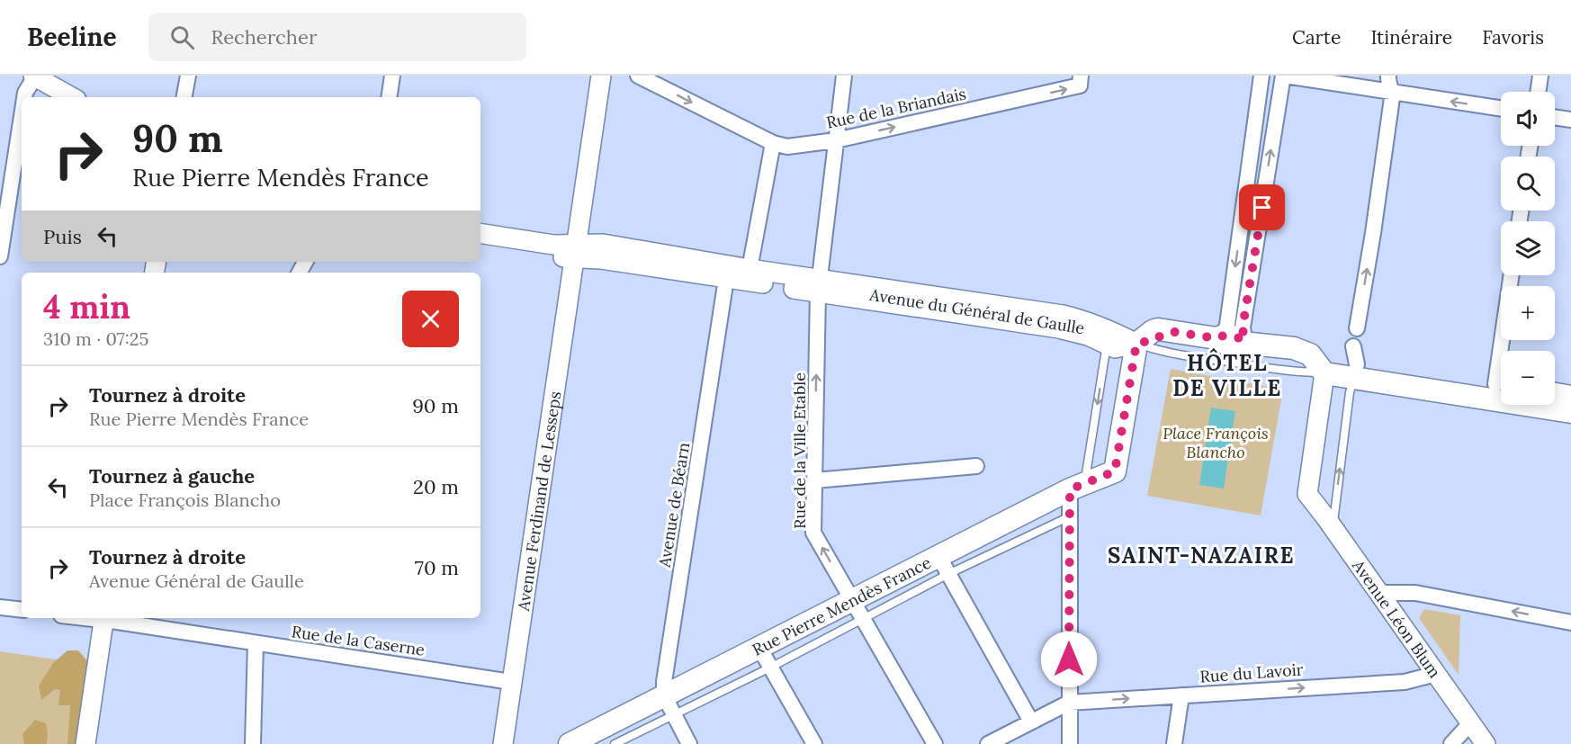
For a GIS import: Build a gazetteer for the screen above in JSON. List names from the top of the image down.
{
  "streets": {
    "main road": ["Rue Pierre Mendès France"],
    "street": [
      "Rue de la Briandais",
      "Avenue du Général de Gaulle",
      "Rue de la Ville Etable",
      "Avenue Ferdinand de Lesseps",
      "Avenue de Béarn",
      "Avenue Léon Blum",
      "Rue de la Caserne",
      "Rue du Lavoir"
    ]
  },
  "crossings": [
    ["Rue de la Briandais", "Rue de la Ville Etable"],
    ["Avenue du Général de Gaulle", "Rue de la Ville Etable"],
    ["Avenue du Général de Gaulle", "Avenue Ferdinand de Lesseps"],
    ["Avenue du Général de Gaulle", "Avenue de Béarn"],
    ["Avenue du Général de Gaulle", "Rue Pierre Mendès France"],
    ["Rue de la Ville Etable", "Rue Pierre Mendès France"],
    ["Avenue Ferdinand de Lesseps", "Rue de la Caserne"],
    ["Avenue de Béarn", "Rue Pierre Mendès France"],
    ["Avenue Léon Blum", "Rue du Lavoir"]
  ],
  "one_way": ["Rue de la Briandais", "Rue de la Ville Etable", "Rue du Lavoir"],
  "districts": ["HÔTEL DE VILLE", "SAINT-NAZAIRE"],
  "parks": ["Place François Blancho"],
  "page": {
    "header": "Beeline",
    "search": "Rechercher",
    "nav": ["Carte", "Itinéraire", "Favoris"],
    "map_buttons": ["+", "−"],
    "turn": ["90 m", "Rue Pierre Mendès France"],
    "then": "Puis",
    "heading": ["4 min", "310 m · 07:25"],
    "list": [
      {
        "name": "Tournez à droite",
        "note": "Rue Pierre Mendès France",
        "value": "90 m"
      },
      {
        "name": "Tournez à gauche",
        "note": "Place François Blancho",
        "value": "20 m"
      },
      {
        "name": "Tournez à droite",
        "note": "Avenue Général de Gaulle",
        "value": "70 m"
      }
    ]
  }
}
